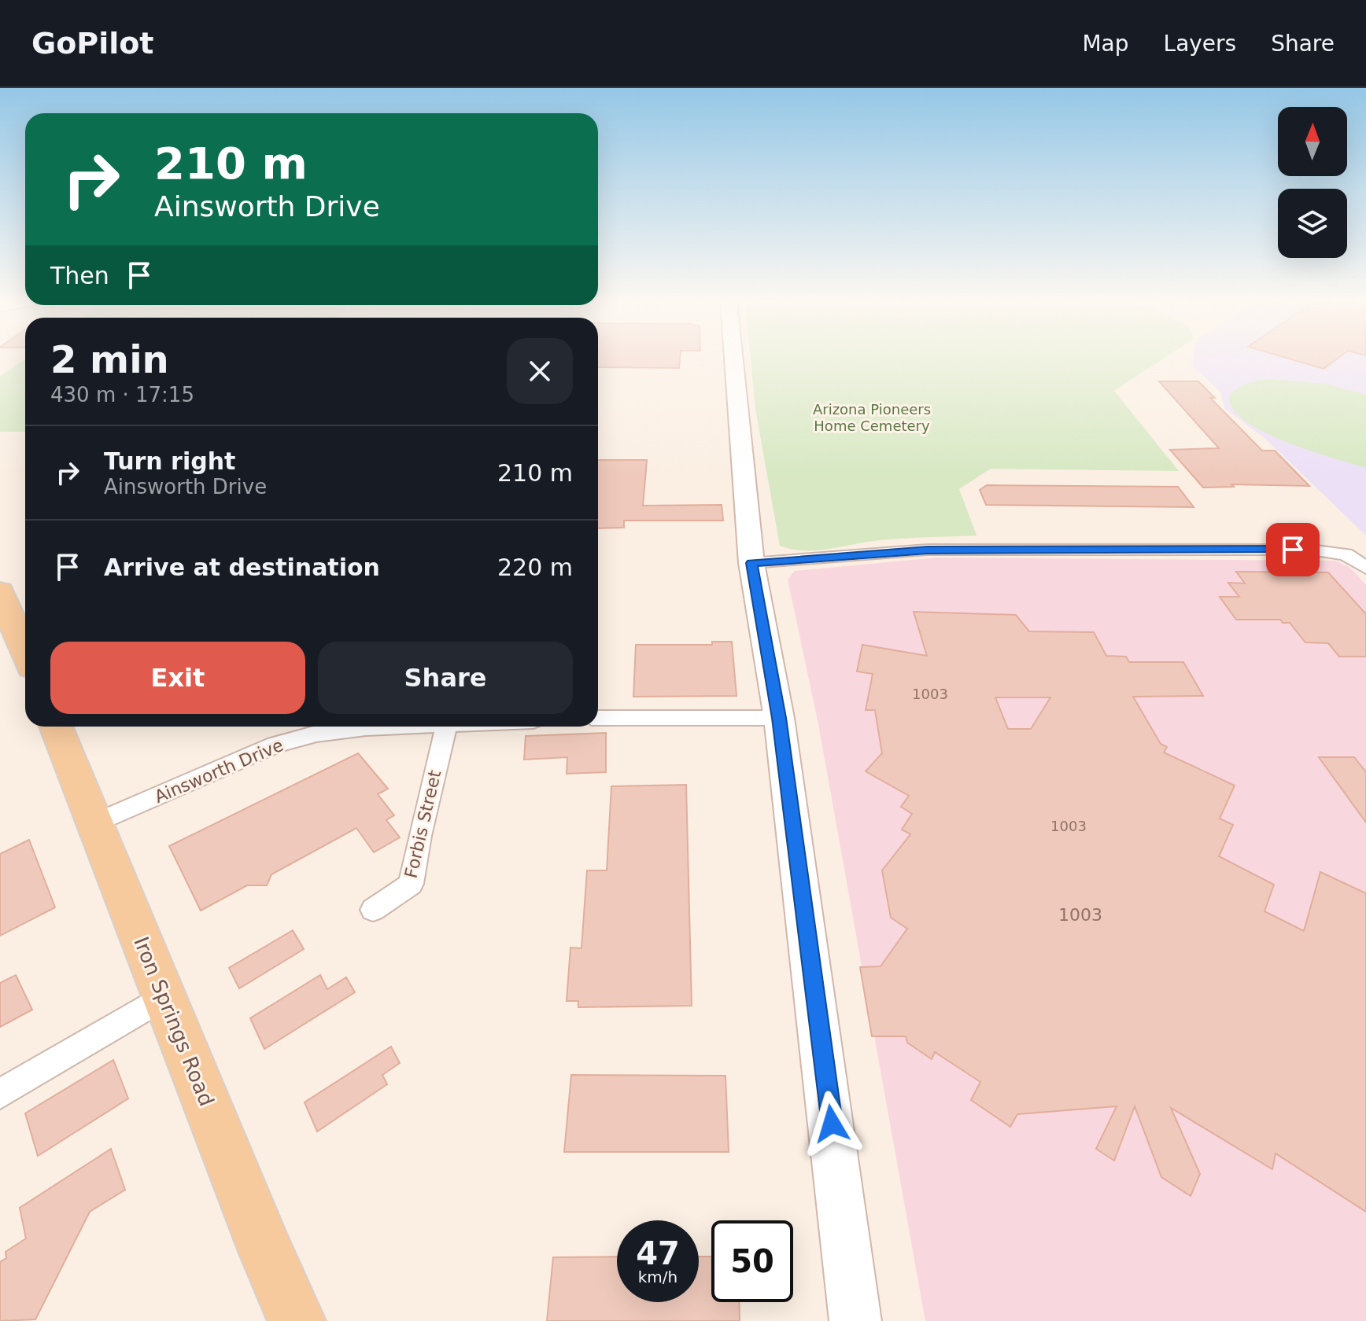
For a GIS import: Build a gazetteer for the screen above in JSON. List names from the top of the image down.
{
  "streets": {
    "main road": ["Iron Springs Road"],
    "street": ["Ainsworth Drive", "Forbis Street"]
  },
  "crossings": [
    ["Ainsworth Drive", "Iron Springs Road"]
  ],
  "parks": ["Arizona Pioneers Home Cemetery"],
  "house_numbers": ["1003", "1003", "1003"],
  "north": "top",
  "page": {
    "header": "GoPilot",
    "nav": ["Map", "Layers", "Share"],
    "turn": ["210 m", "Ainsworth Drive"],
    "then": "Then",
    "heading": ["2 min", "430 m · 17:15"],
    "list": [
      {
        "name": "Turn right",
        "note": "Ainsworth Drive",
        "value": "210 m"
      },
      {
        "name": "Arrive at destination",
        "value": "220 m"
      }
    ],
    "buttons": ["Exit", "Share"],
    "speed": "47 km/h",
    "limit": "50"
  }
}
